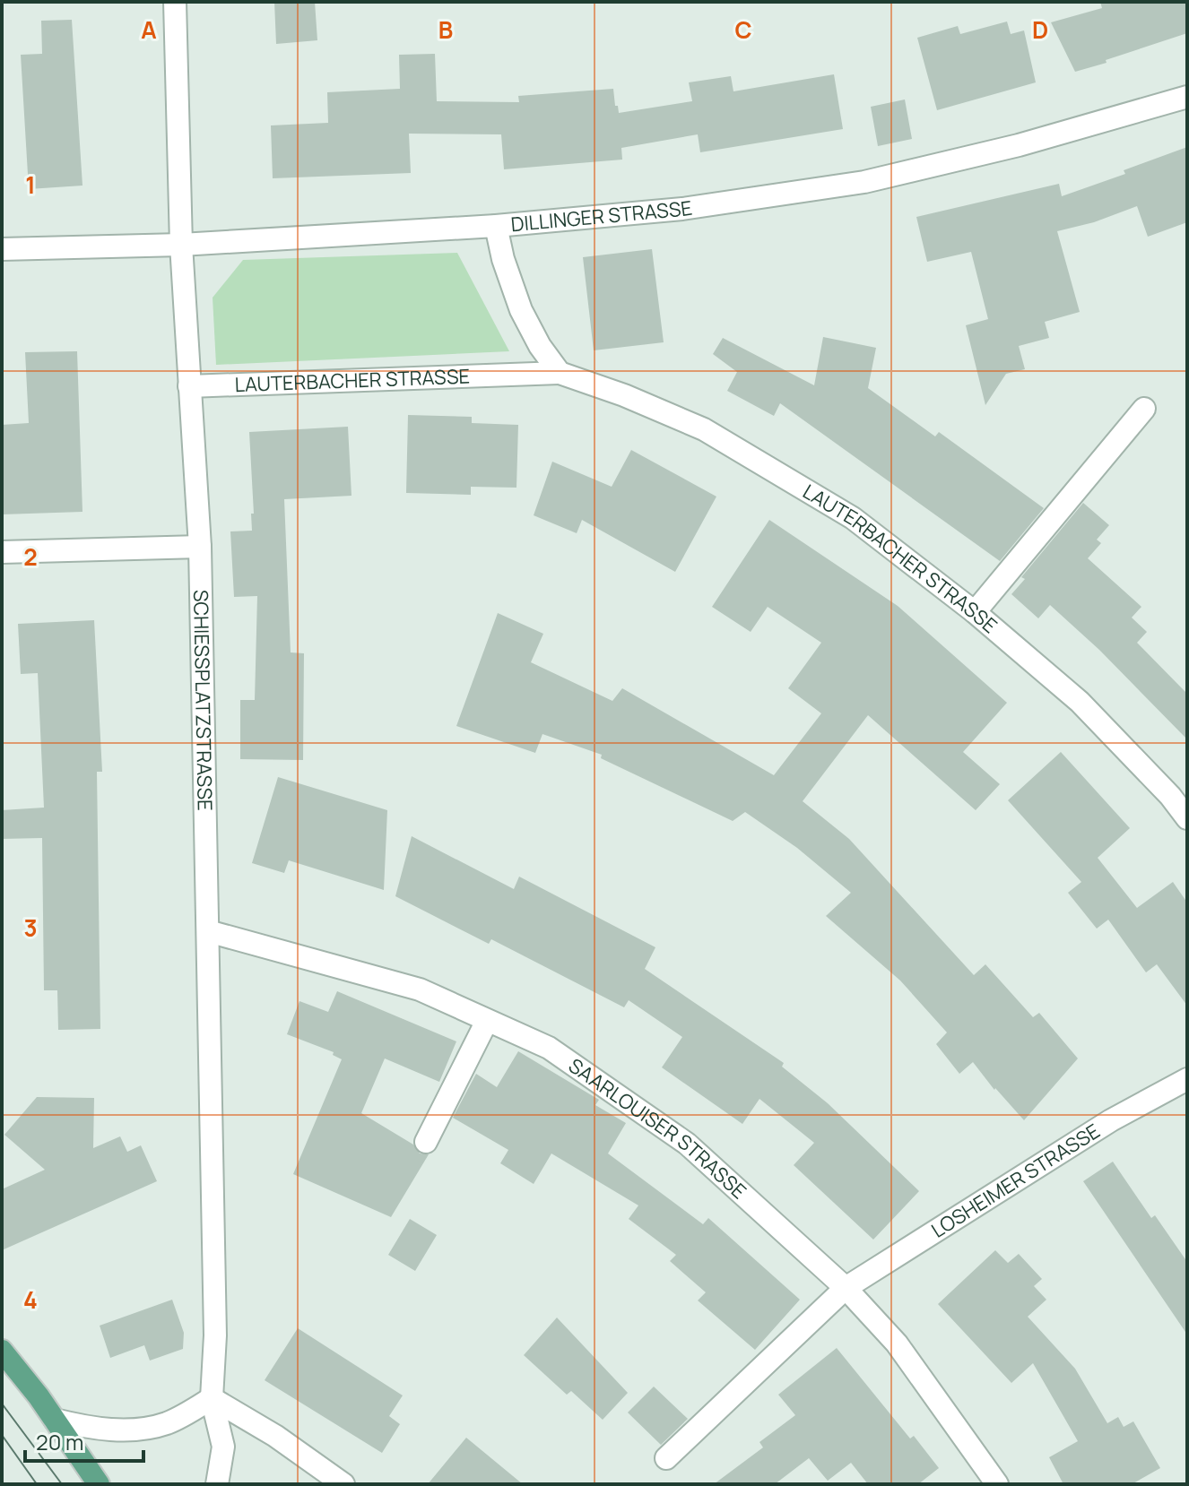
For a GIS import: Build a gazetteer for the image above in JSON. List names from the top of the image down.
{
  "streets": {
    "street": [
      "DILLINGER STRASSE",
      "LAUTERBACHER STRASSE",
      "SCHIESSPLATZSTRASSE",
      "SAARLOUISER STRASSE",
      "LOSHEIMER STRASSE"
    ]
  },
  "crossings": [
    ["DILLINGER STRASSE", "SCHIESSPLATZSTRASSE"],
    ["LAUTERBACHER STRASSE", "SCHIESSPLATZSTRASSE"],
    ["SCHIESSPLATZSTRASSE", "SAARLOUISER STRASSE"],
    ["SAARLOUISER STRASSE", "LOSHEIMER STRASSE"]
  ],
  "scale_bar": "20 m",
  "grid": {
    "columns": [
      "A",
      "B",
      "C",
      "D"
    ],
    "rows": [
      "1",
      "2",
      "3",
      "4"
    ]
  }
}
